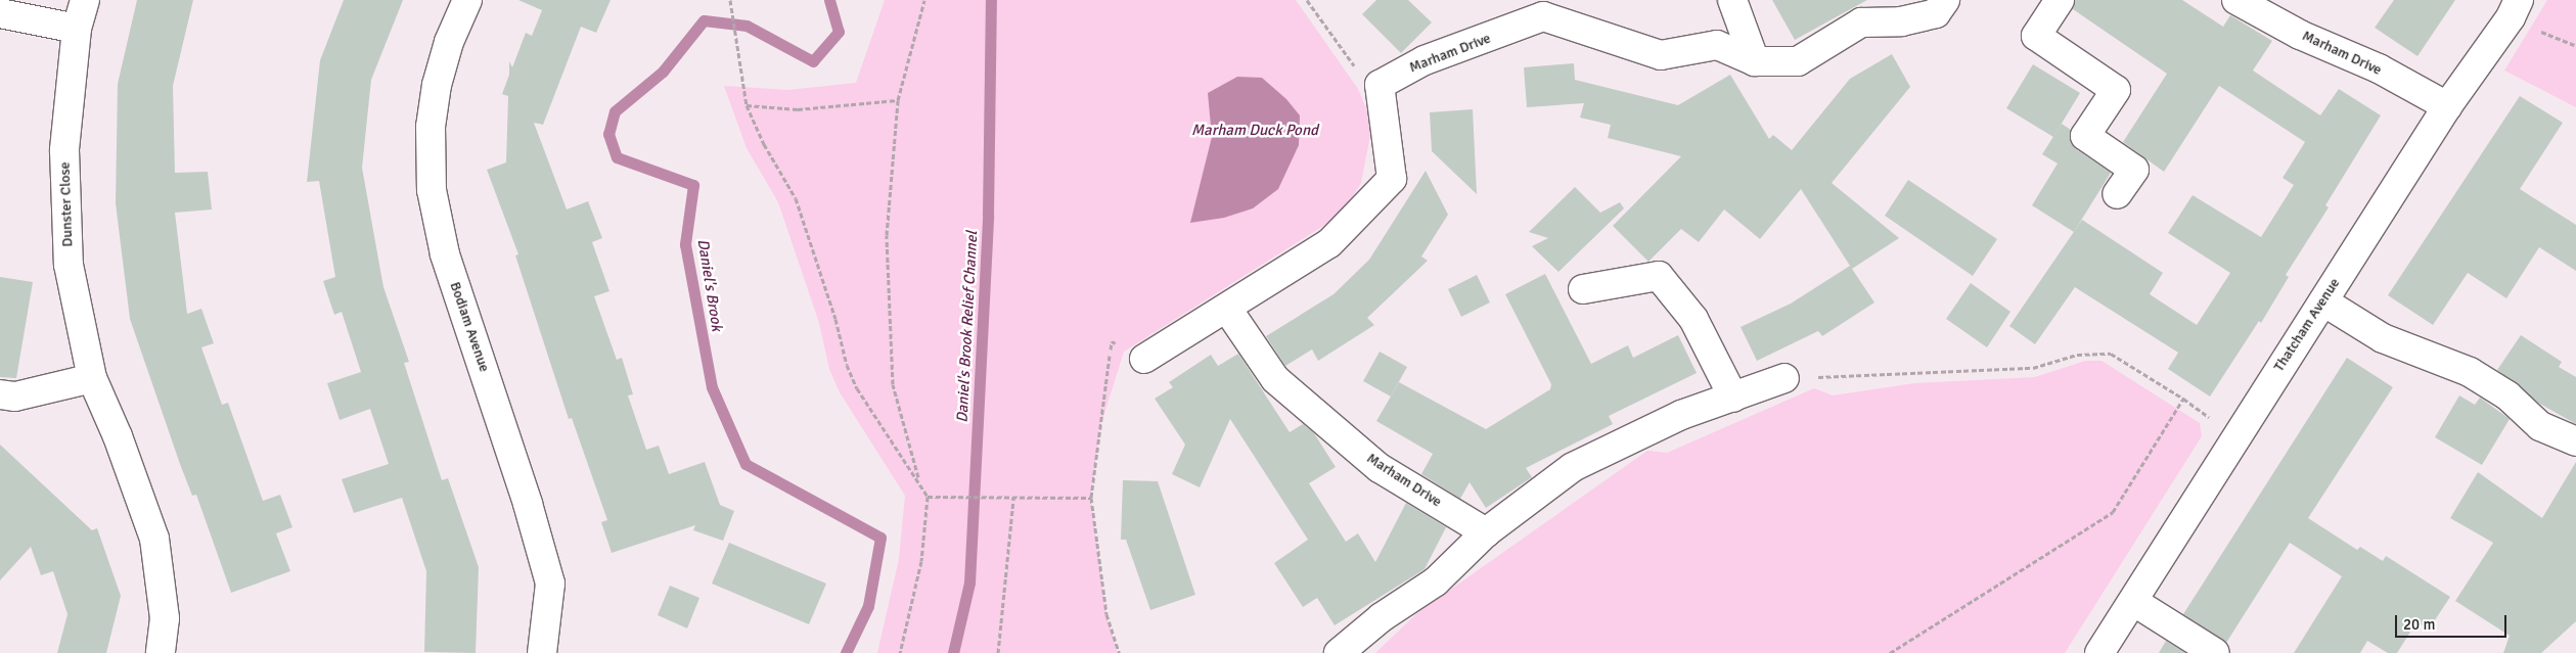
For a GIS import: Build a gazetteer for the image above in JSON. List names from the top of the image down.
{
  "streets": {
    "street": [
      "Marham Drive",
      "Dunster Close",
      "Thatcham Avenue",
      "Bodiam Avenue"
    ]
  },
  "crossings": [
    ["Marham Drive", "Thatcham Avenue"]
  ],
  "water": ["Marham Duck Pond", "Daniel's Brook", "Daniel's Brook Relief Channel"],
  "scale_bar": "20 m"
}
